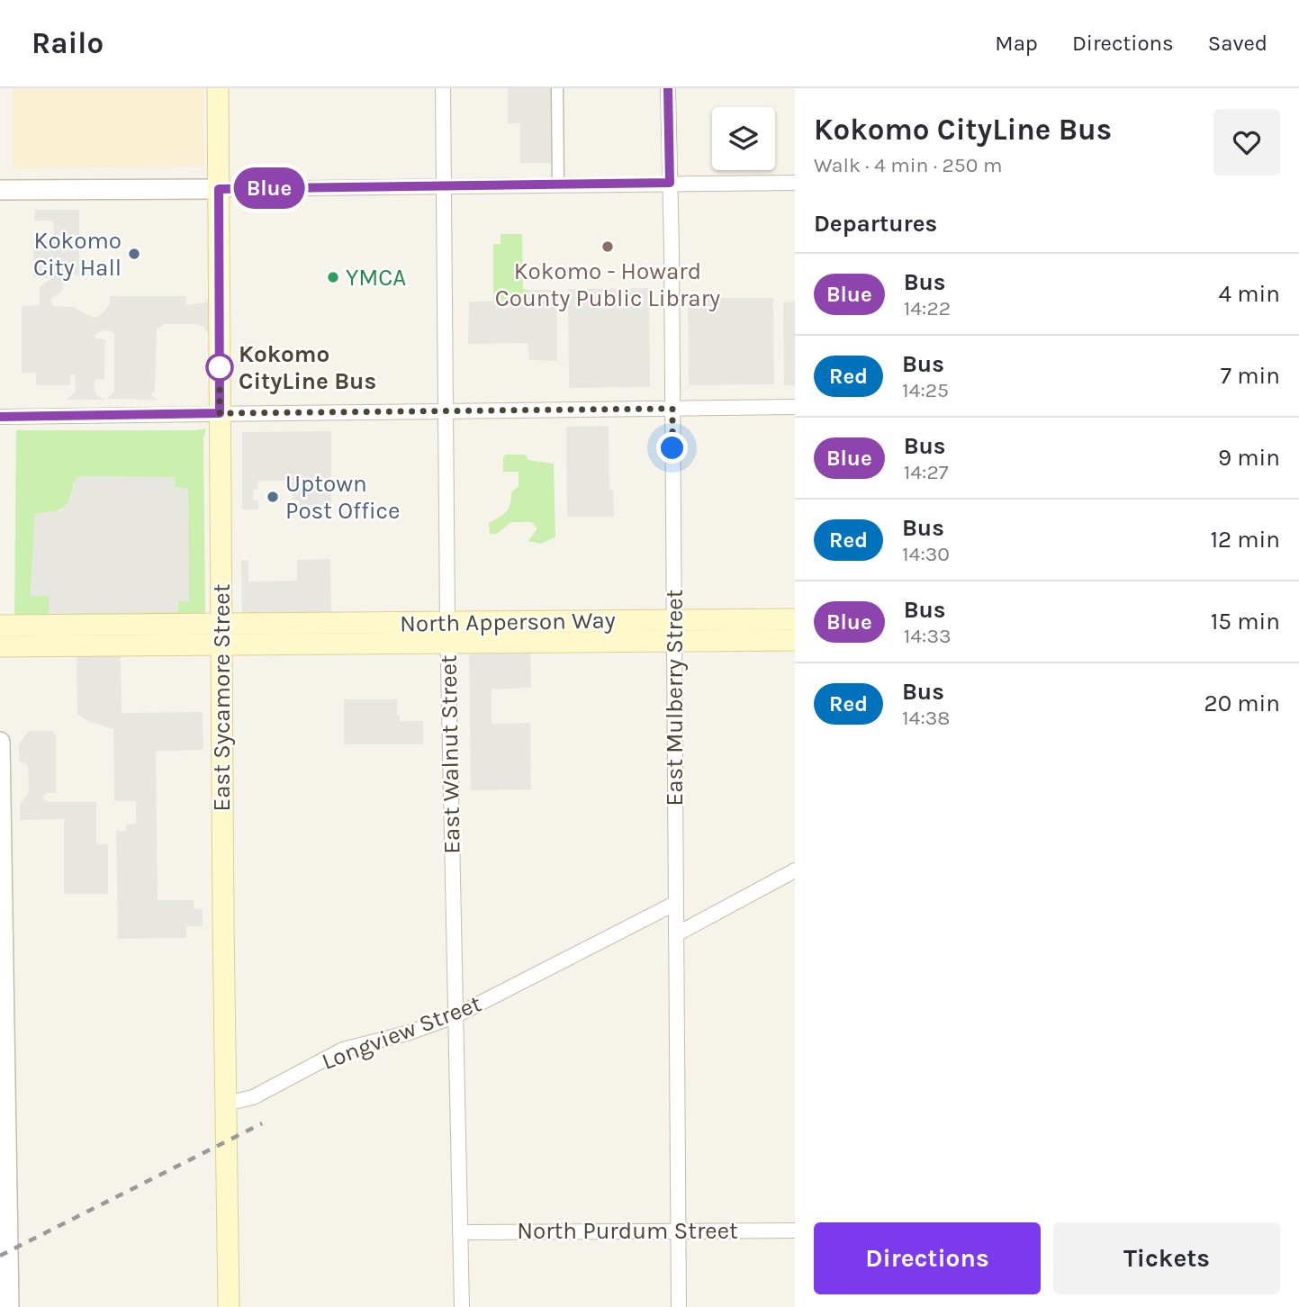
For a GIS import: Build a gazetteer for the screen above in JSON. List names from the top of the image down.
{
  "streets": {
    "main road": ["North Apperson Way", "East Sycamore Street"],
    "street": [
      "East Mulberry Street",
      "East Walnut Street",
      "Longview Street",
      "North Purdum Street"
    ]
  },
  "crossings": [
    ["North Apperson Way", "East Sycamore Street"],
    ["North Apperson Way", "East Mulberry Street"],
    ["North Apperson Way", "East Walnut Street"],
    ["East Sycamore Street", "Longview Street"],
    ["East Mulberry Street", "Longview Street"],
    ["East Mulberry Street", "North Purdum Street"],
    ["East Walnut Street", "Longview Street"],
    ["East Walnut Street", "North Purdum Street"]
  ],
  "places": [
    "Kokomo - Howard County Public Library",
    "Kokomo City Hall",
    "YMCA",
    "Kokomo CityLine Bus",
    "Uptown Post Office"
  ],
  "lines": ["bus line Blue"],
  "page": {
    "header": "Railo",
    "nav": ["Map", "Directions", "Saved"],
    "on_map": "Blue",
    "heading": [
      ["Kokomo CityLine Bus", "Walk · 4 min · 250 m"],
      "Departures"
    ],
    "list": [
      {
        "mark": "Blue",
        "name": "Bus",
        "note": "14:22",
        "value": "4 min"
      },
      {
        "mark": "Red",
        "name": "Bus",
        "note": "14:25",
        "value": "7 min"
      },
      {
        "mark": "Blue",
        "name": "Bus",
        "note": "14:27",
        "value": "9 min"
      },
      {
        "mark": "Red",
        "name": "Bus",
        "note": "14:30",
        "value": "12 min"
      },
      {
        "mark": "Blue",
        "name": "Bus",
        "note": "14:33",
        "value": "15 min"
      },
      {
        "mark": "Red",
        "name": "Bus",
        "note": "14:38",
        "value": "20 min"
      }
    ],
    "buttons": ["Directions", "Tickets"]
  }
}
